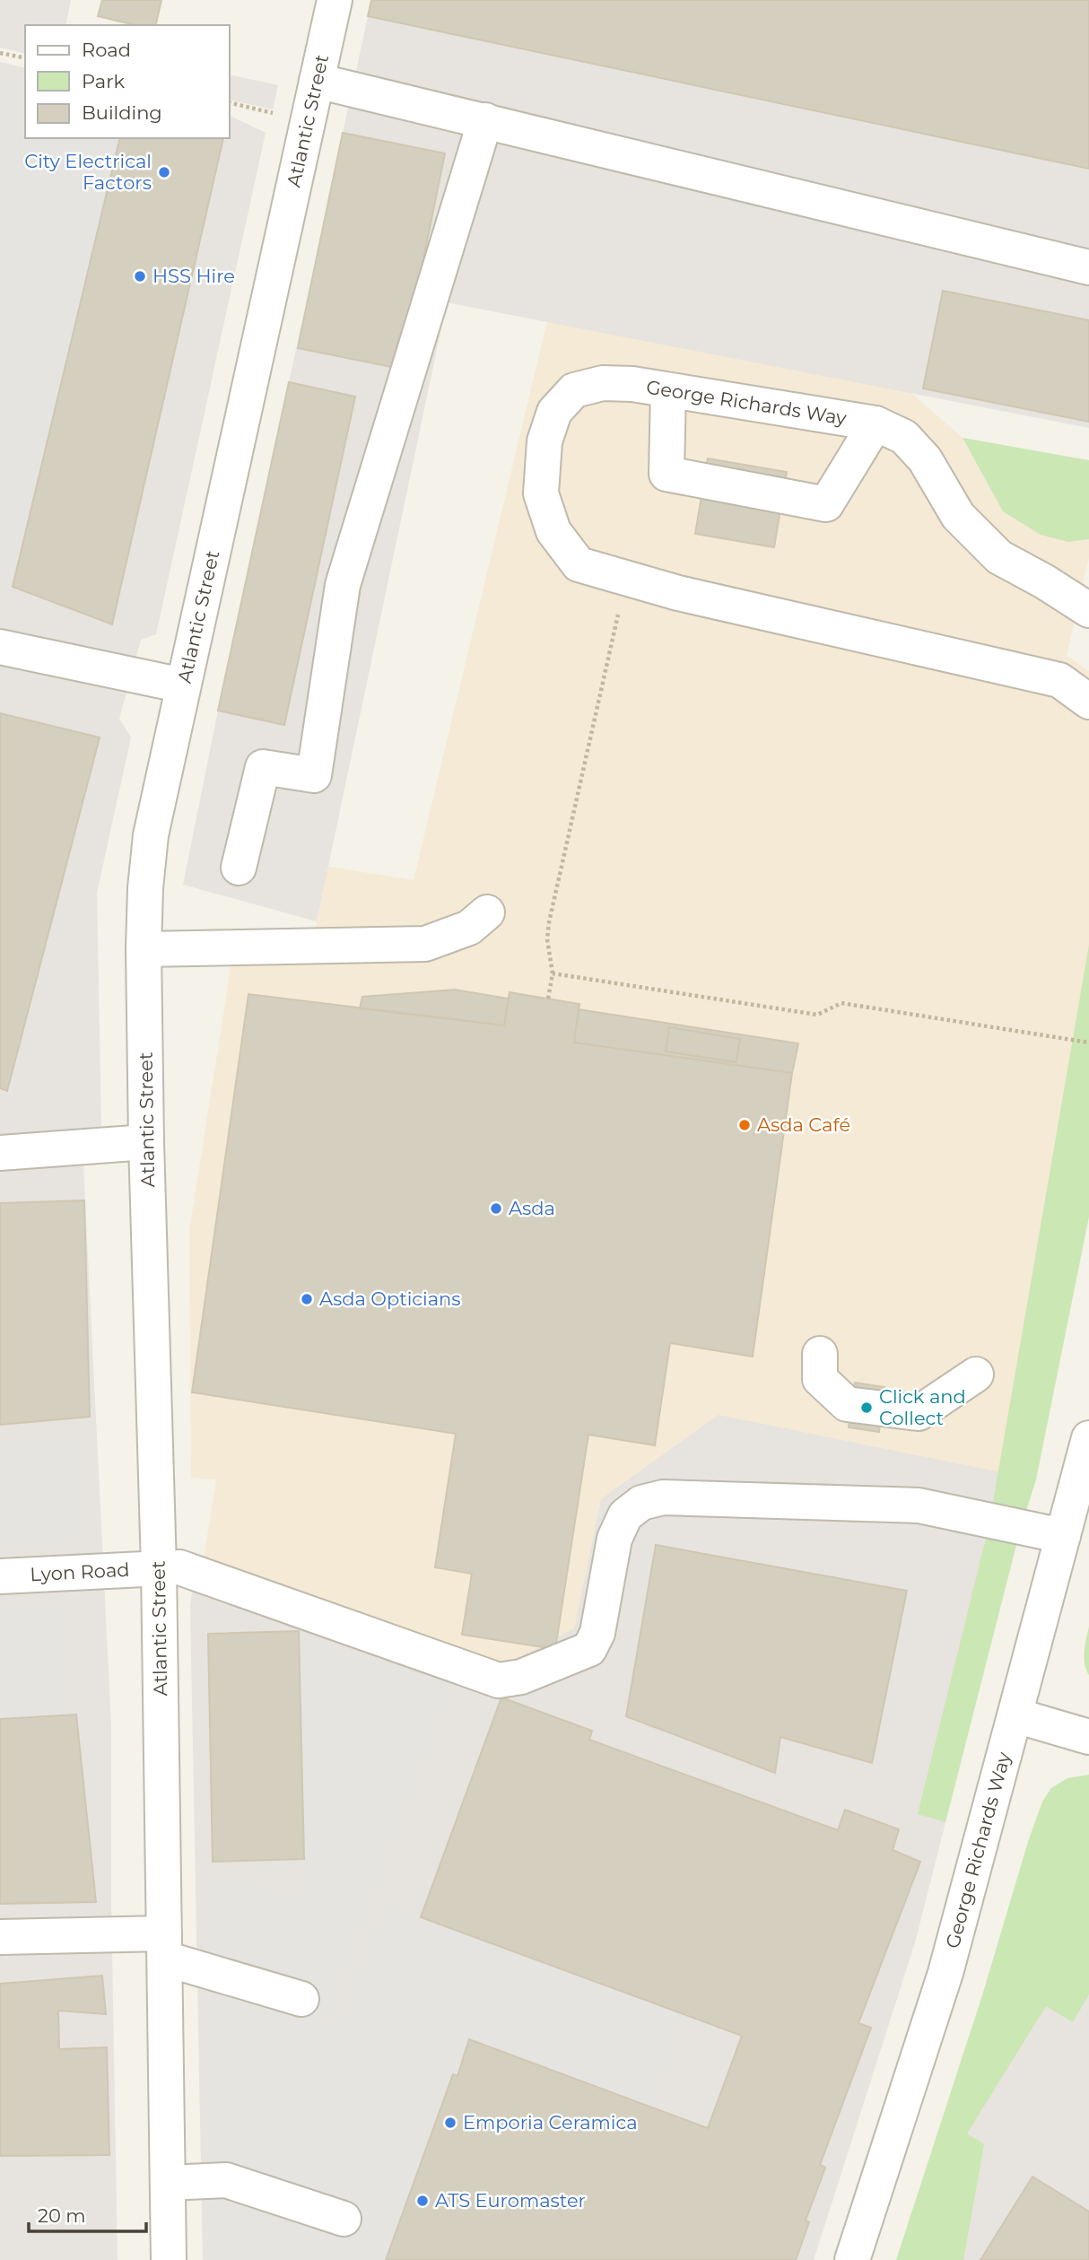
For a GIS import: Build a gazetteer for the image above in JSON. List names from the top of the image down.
{
  "streets": {
    "street": ["Atlantic Street", "George Richards Way", "Lyon Road"]
  },
  "crossings": [
    ["Atlantic Street", "Lyon Road"],
    ["George Richards Way", "Lyon Road"]
  ],
  "places": [
    "City Electrical Factors",
    "HSS Hire",
    "Asda Café",
    "Asda",
    "Asda Opticians",
    "Click and Collect",
    "Emporia Ceramica",
    "ATS Euromaster"
  ],
  "legend": ["Road", "Park", "Building"],
  "scale_bar": "20 m"
}
